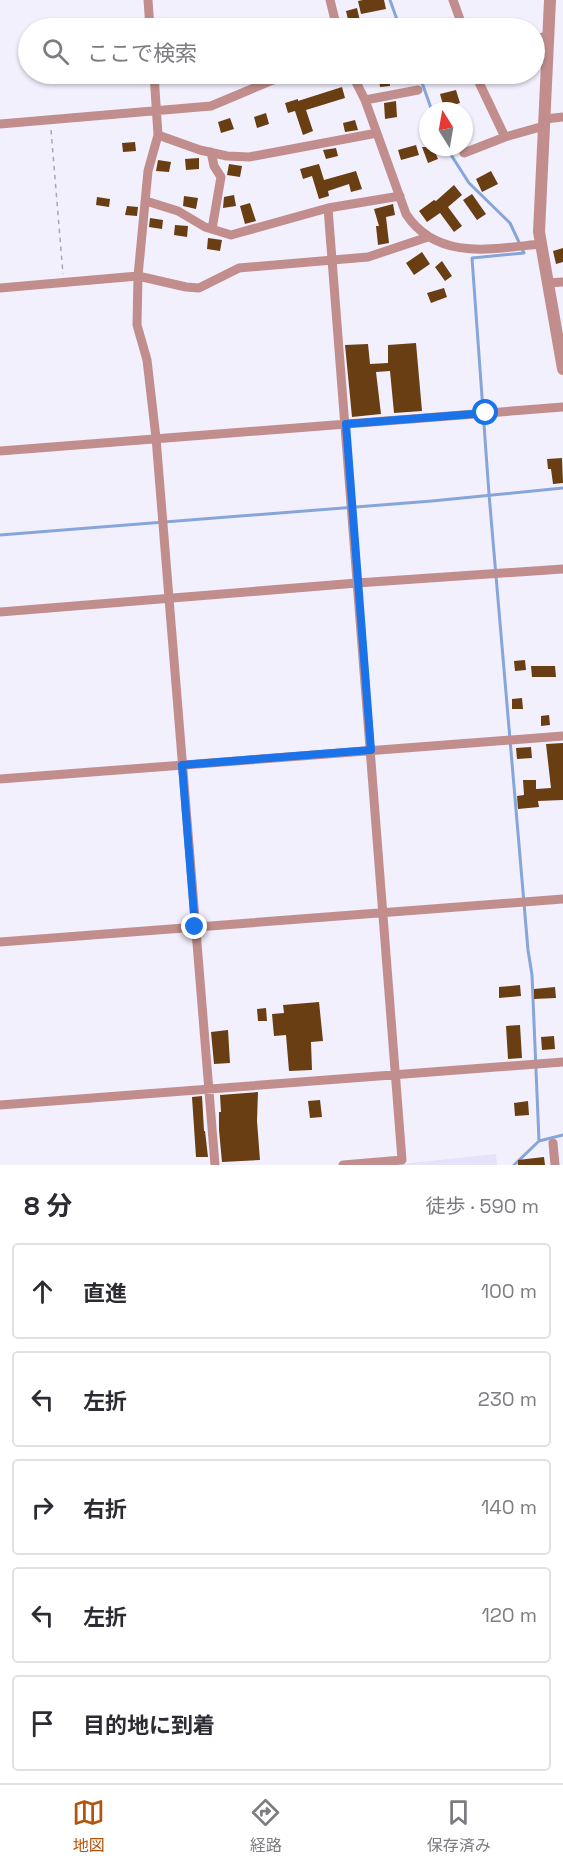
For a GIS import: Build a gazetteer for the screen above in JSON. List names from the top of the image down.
{
  "north": "top",
  "page": {
    "search": "ここで検索",
    "heading": ["8 分", "徒歩 · 590 m"],
    "list": [
      ["直進", "100 m"],
      ["左折", "230 m"],
      ["右折", "140 m"],
      ["左折", "120 m"],
      "目的地に到着"
    ],
    "nav": ["地図", "経路", "保存済み"]
  }
}
